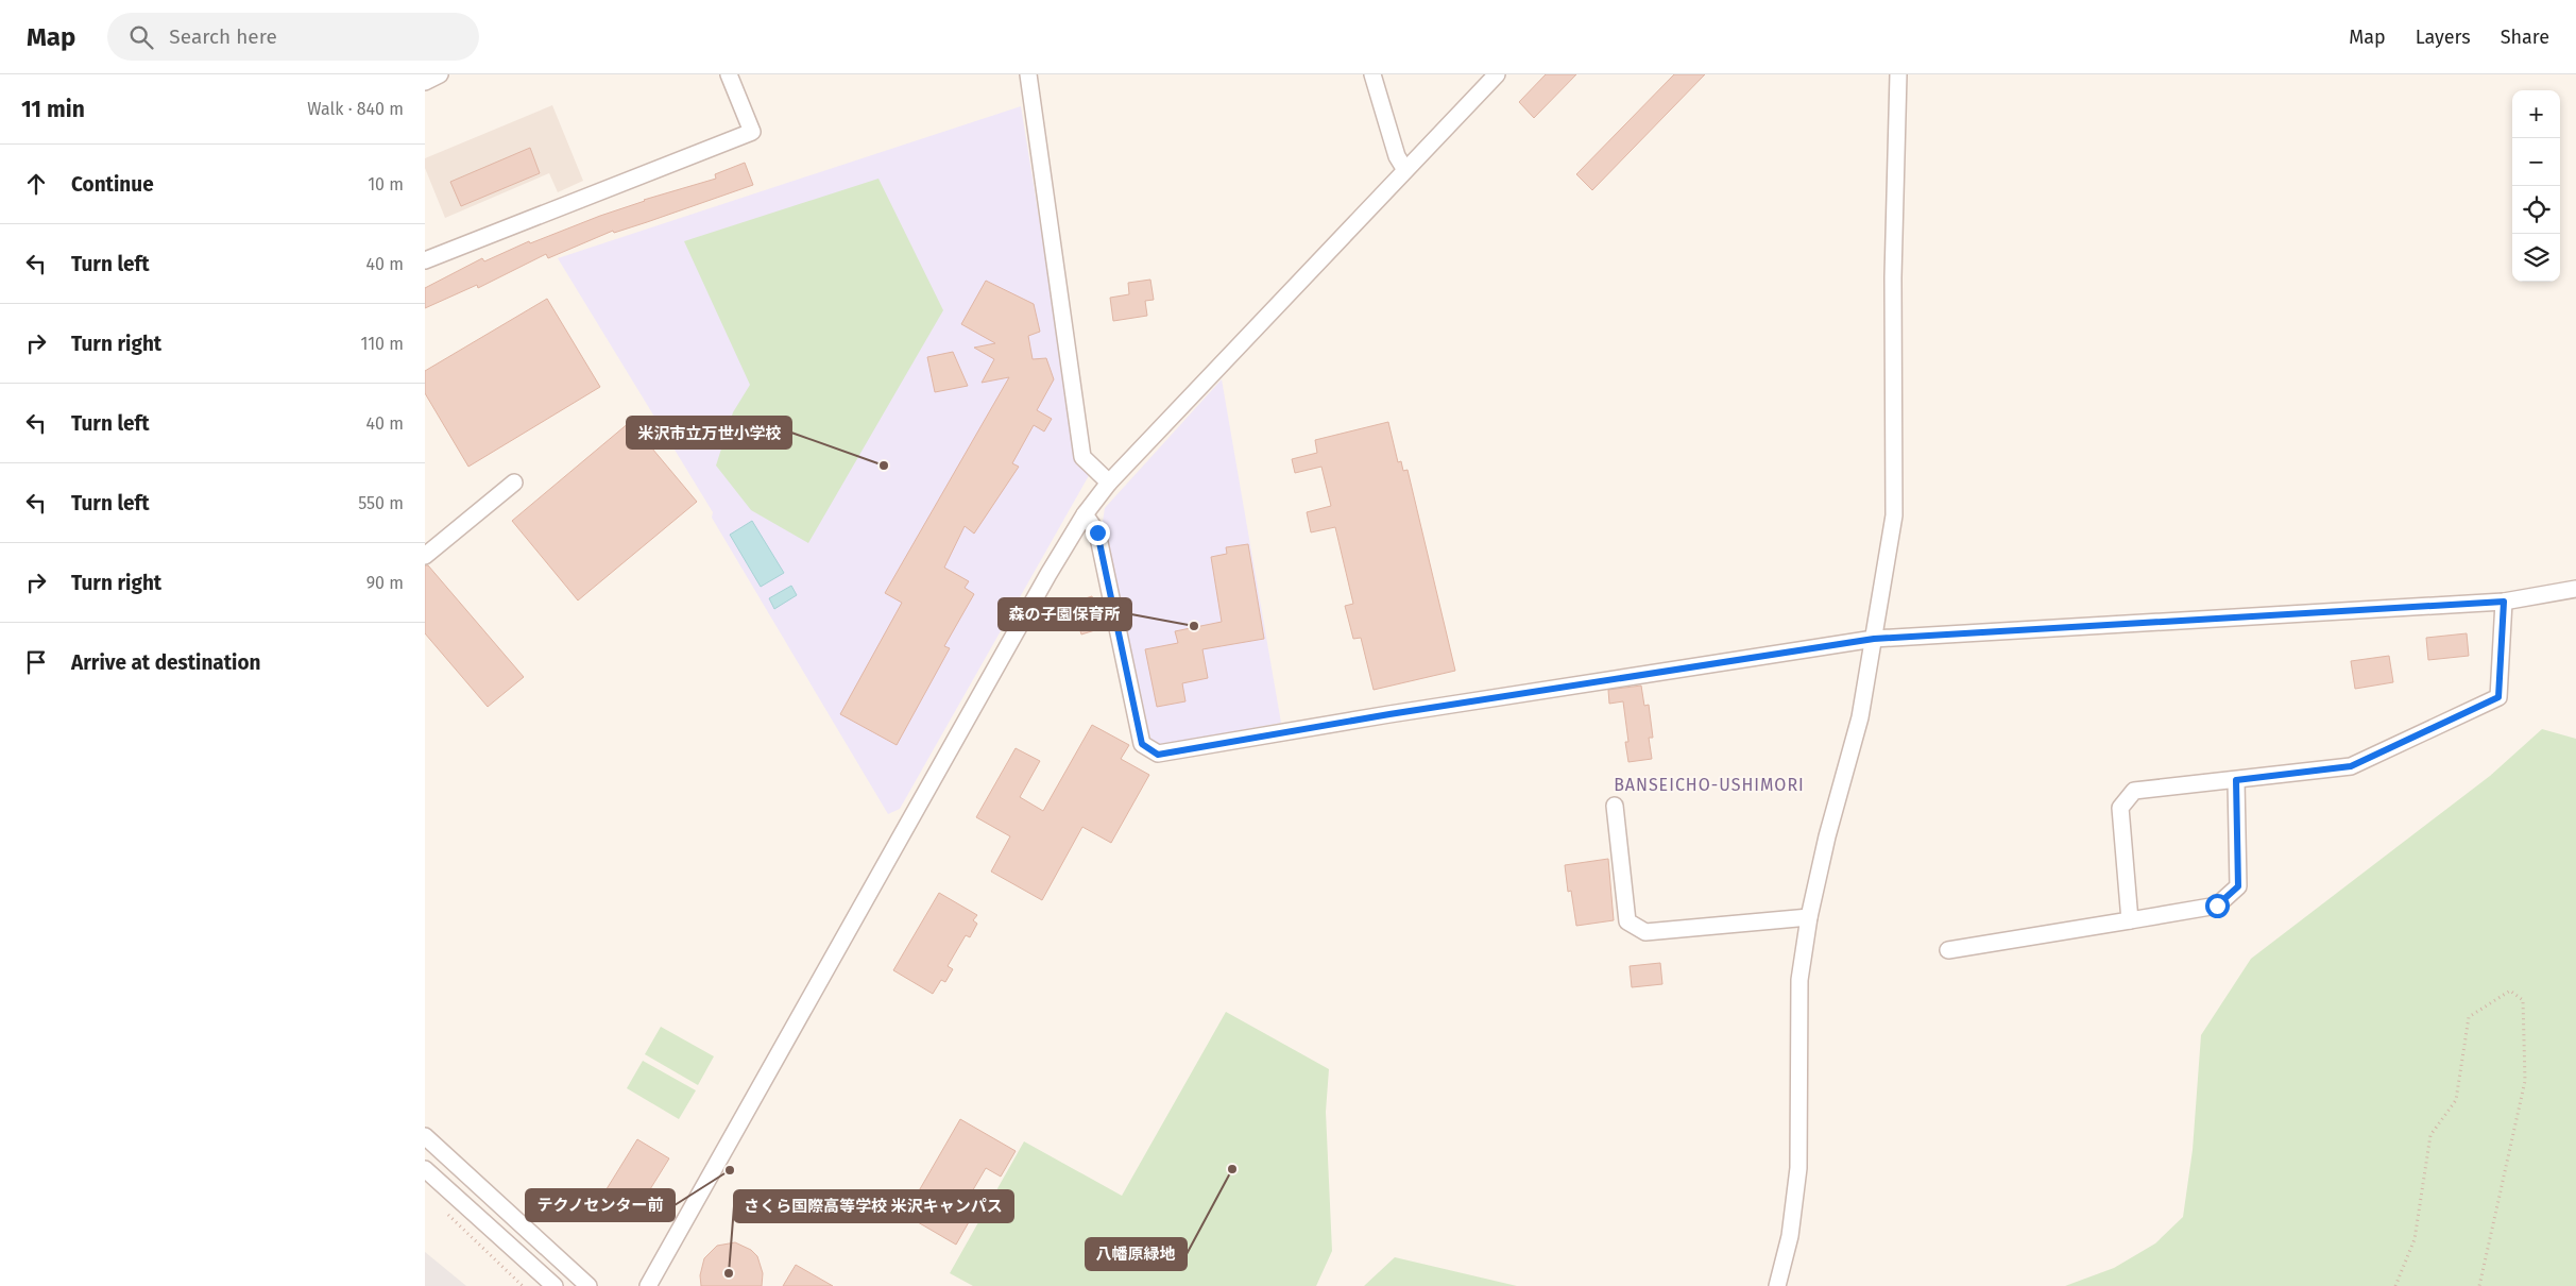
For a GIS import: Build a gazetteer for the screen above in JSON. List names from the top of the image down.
{
  "districts": ["BANSEICHO-USHIMORI"],
  "places": [
    "米沢市立万世小学校",
    "森の子園保育所",
    "八幡原緑地",
    "テクノセンター前",
    "さくら国際高等学校 米沢キャンパス"
  ],
  "page": {
    "header": "Map",
    "search": "Search here",
    "nav": ["Map", "Layers", "Share"],
    "heading": ["11 min", "Walk · 840 m"],
    "map_buttons": ["+", "−"],
    "list": [
      ["Continue", "10 m"],
      ["Turn left", "40 m"],
      ["Turn right", "110 m"],
      ["Turn left", "40 m"],
      ["Turn left", "550 m"],
      ["Turn right", "90 m"],
      "Arrive at destination"
    ]
  }
}
